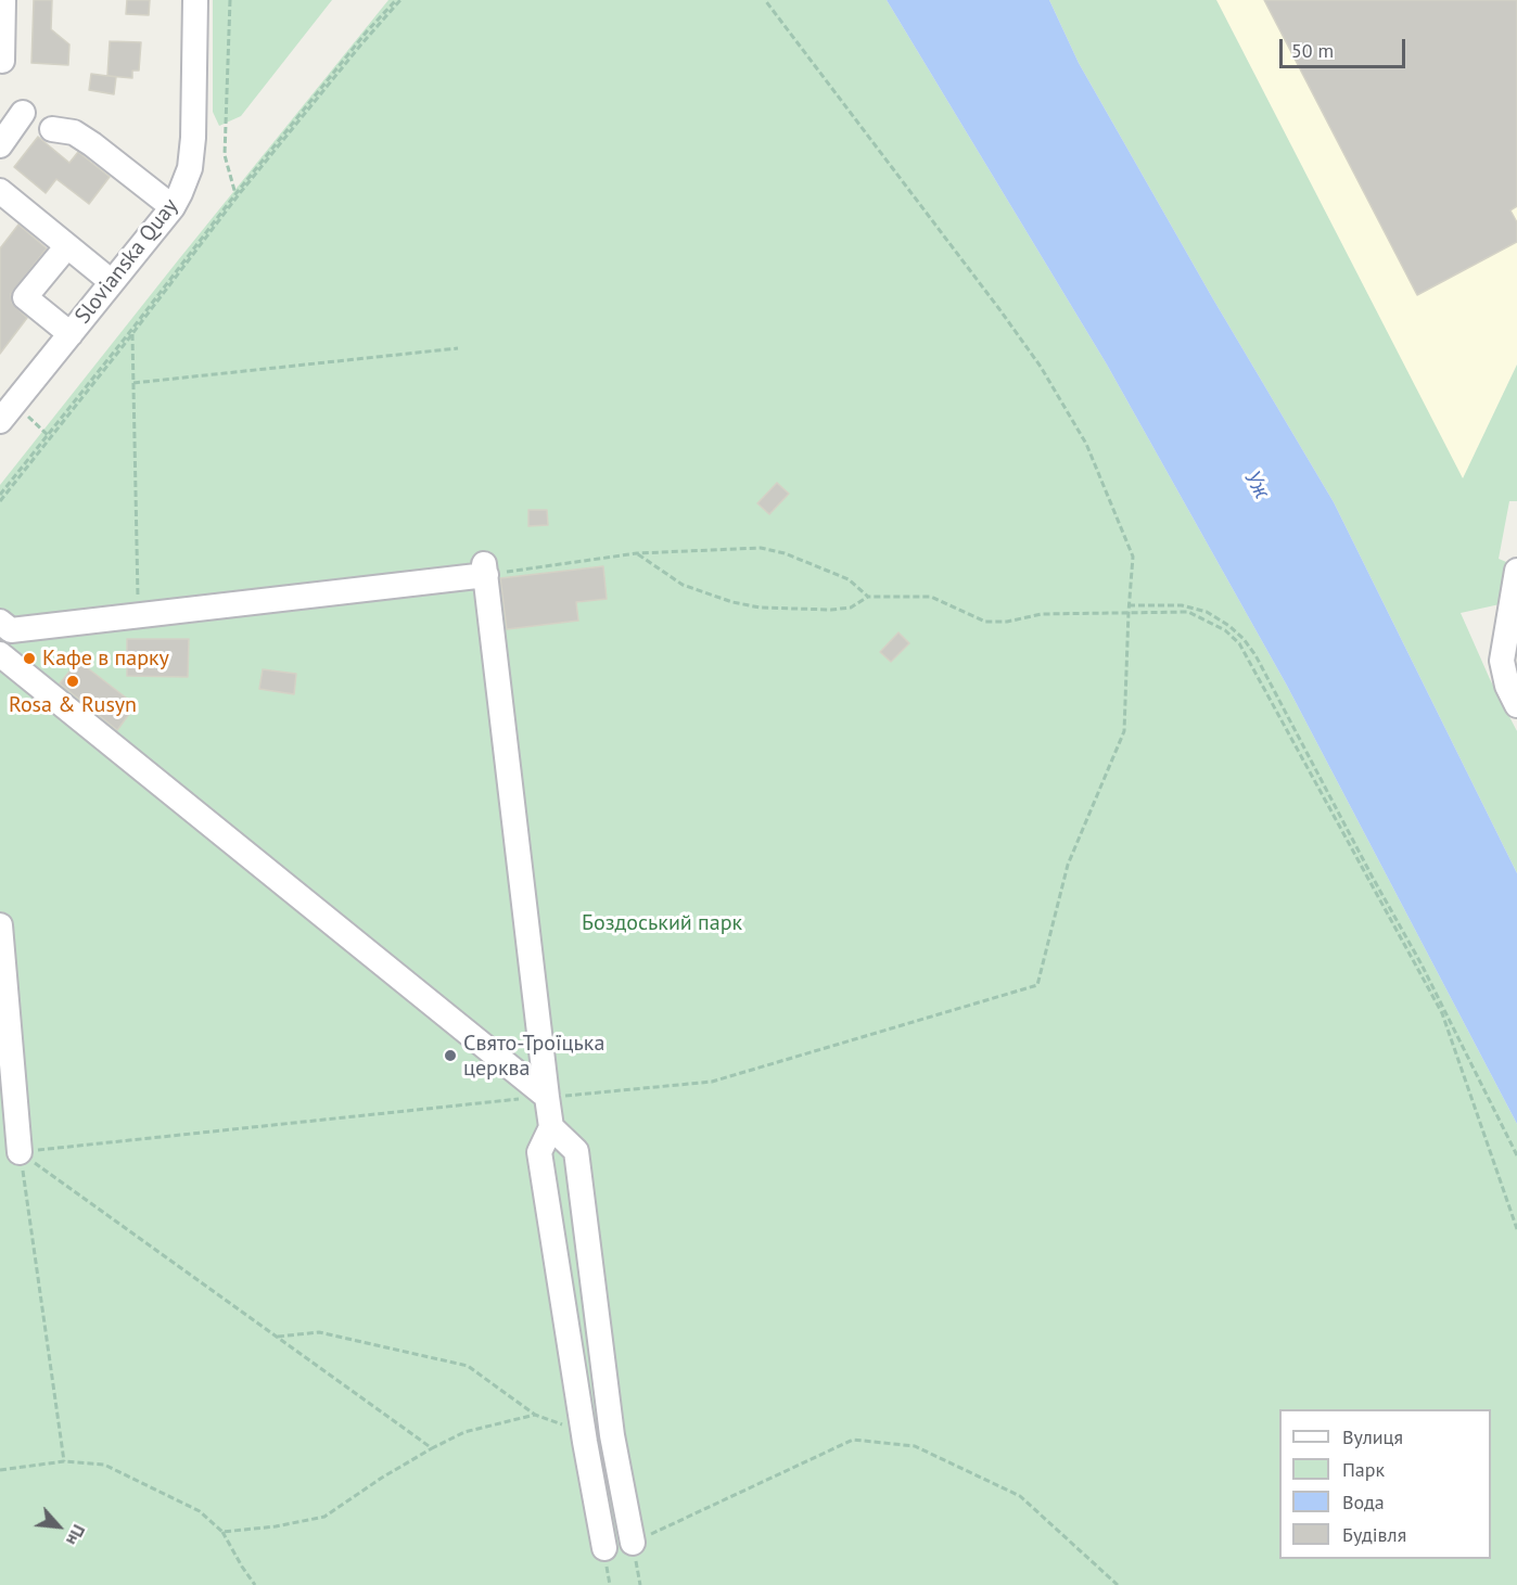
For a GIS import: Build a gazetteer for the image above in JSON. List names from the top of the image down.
{
  "streets": {
    "street": ["Slovianska Quay"]
  },
  "water": ["Уж"],
  "parks": ["Боздоський парк"],
  "places": ["Кафе в парку", "Rosa & Rusyn", "Свято-Троїцька церква"],
  "legend": [
    "Вулиця",
    "Парк",
    "Вода",
    "Будівля"
  ],
  "scale_bar": "50 m",
  "north": "bottom right"
}
